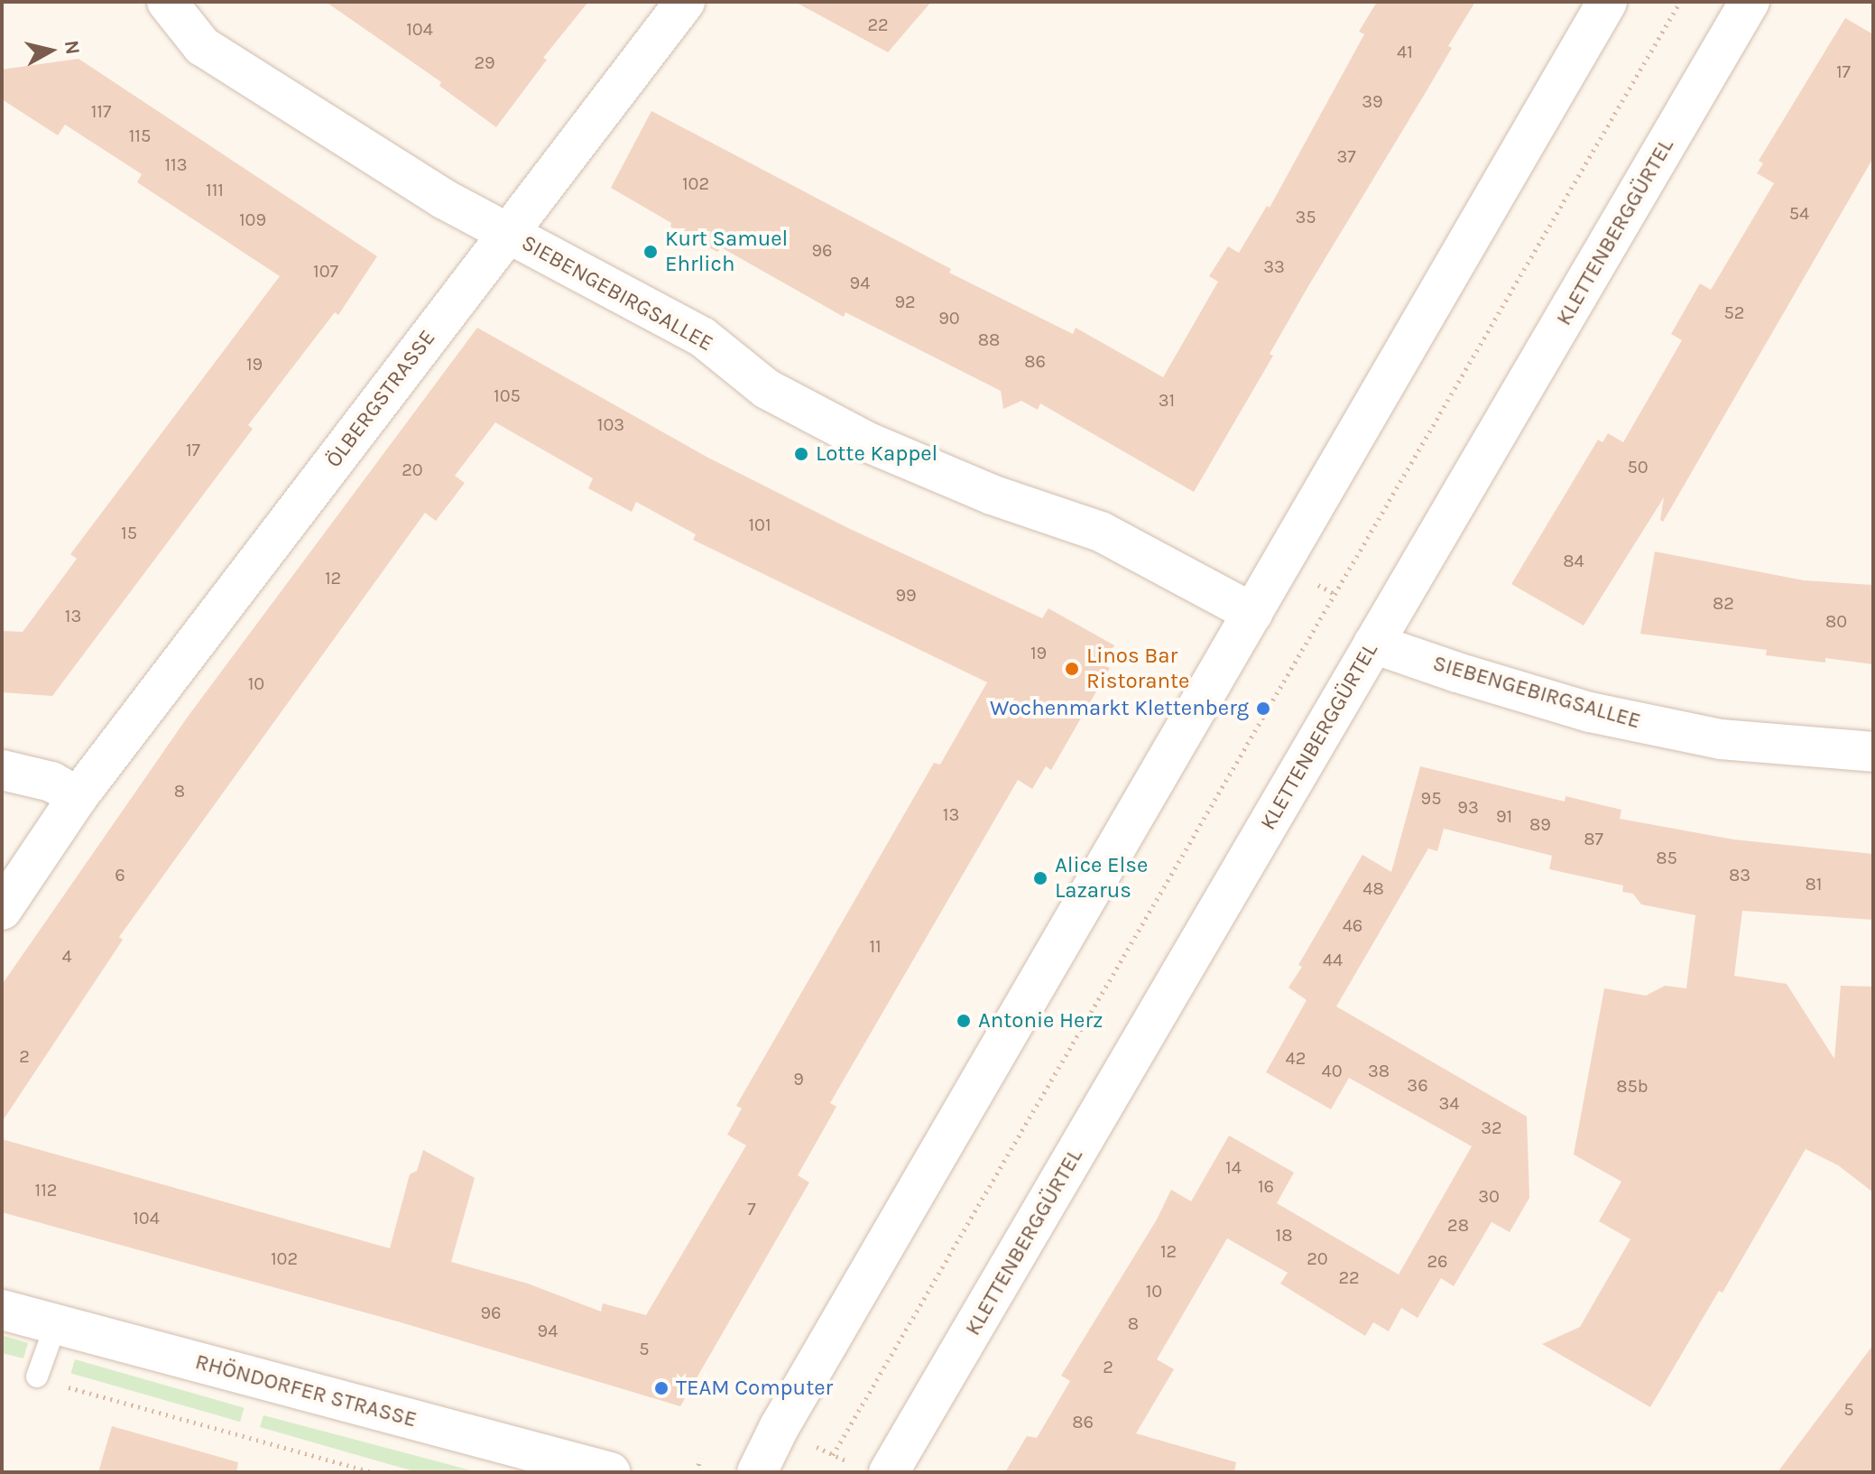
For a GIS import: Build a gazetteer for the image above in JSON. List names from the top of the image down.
{
  "streets": {
    "street": [
      "KLETTENBERGGÜRTEL",
      "SIEBENGEBIRGSALLEE",
      "ÖLBERGSTRASSE",
      "RHÖNDORFER STRASSE"
    ]
  },
  "crossings": [
    ["KLETTENBERGGÜRTEL", "SIEBENGEBIRGSALLEE"],
    ["SIEBENGEBIRGSALLEE", "ÖLBERGSTRASSE"]
  ],
  "places": [
    "Kurt Samuel Ehrlich",
    "Lotte Kappel",
    "Linos Bar Ristorante",
    "Wochenmarkt Klettenberg",
    "Alice Else Lazarus",
    "Antonie Herz",
    "TEAM Computer"
  ],
  "house_numbers": [
    "22",
    "104",
    "41",
    "29",
    "17",
    "39",
    "117",
    "115",
    "37",
    "113",
    "102",
    "111",
    "54",
    "35",
    "109",
    "96",
    "33",
    "107",
    "94",
    "92",
    "52",
    "90",
    "88",
    "86",
    "19",
    "105",
    "31",
    "103",
    "17",
    "50",
    "20",
    "101",
    "15",
    "84",
    "12",
    "99",
    "82",
    "13",
    "80",
    "19",
    "10",
    "8",
    "95",
    "93",
    "13",
    "91",
    "89",
    "87",
    "85",
    "6",
    "83",
    "81",
    "48",
    "46",
    "11",
    "4",
    "44",
    "2",
    "42",
    "40",
    "38",
    "9",
    "36",
    "85b",
    "34",
    "32",
    "14",
    "16",
    "112",
    "30",
    "7",
    "104",
    "28",
    "18",
    "12",
    "102",
    "20",
    "26",
    "22",
    "10",
    "96",
    "8",
    "94",
    "5",
    "2",
    "5",
    "86"
  ],
  "north": "right"
}
